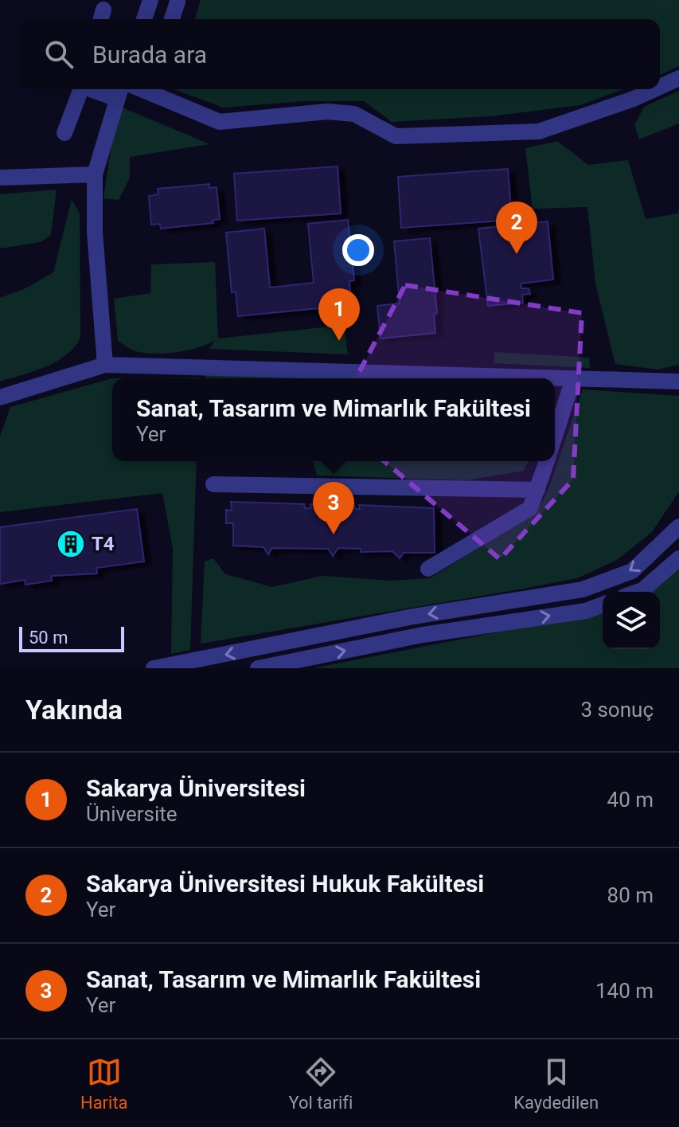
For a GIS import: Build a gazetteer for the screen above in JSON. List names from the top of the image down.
{
  "places": {
    "building": ["T4"]
  },
  "scale_bar": "50 m",
  "page": {
    "search": "Burada ara",
    "pins": ["2", "1", "3"],
    "popup": ["Sanat, Tasarım ve Mimarlık Fakültesi", "Yer"],
    "scale": "50 m",
    "heading": ["Yakında", "3 sonuç"],
    "list": [
      {
        "mark": "1",
        "name": "Sakarya Üniversitesi",
        "note": "Üniversite",
        "value": "40 m"
      },
      {
        "mark": "2",
        "name": "Sakarya Üniversitesi Hukuk Fakültesi",
        "note": "Yer",
        "value": "80 m"
      },
      {
        "mark": "3",
        "name": "Sanat, Tasarım ve Mimarlık Fakültesi",
        "note": "Yer",
        "value": "140 m"
      }
    ],
    "nav": ["Harita", "Yol tarifi", "Kaydedilen"]
  }
}
